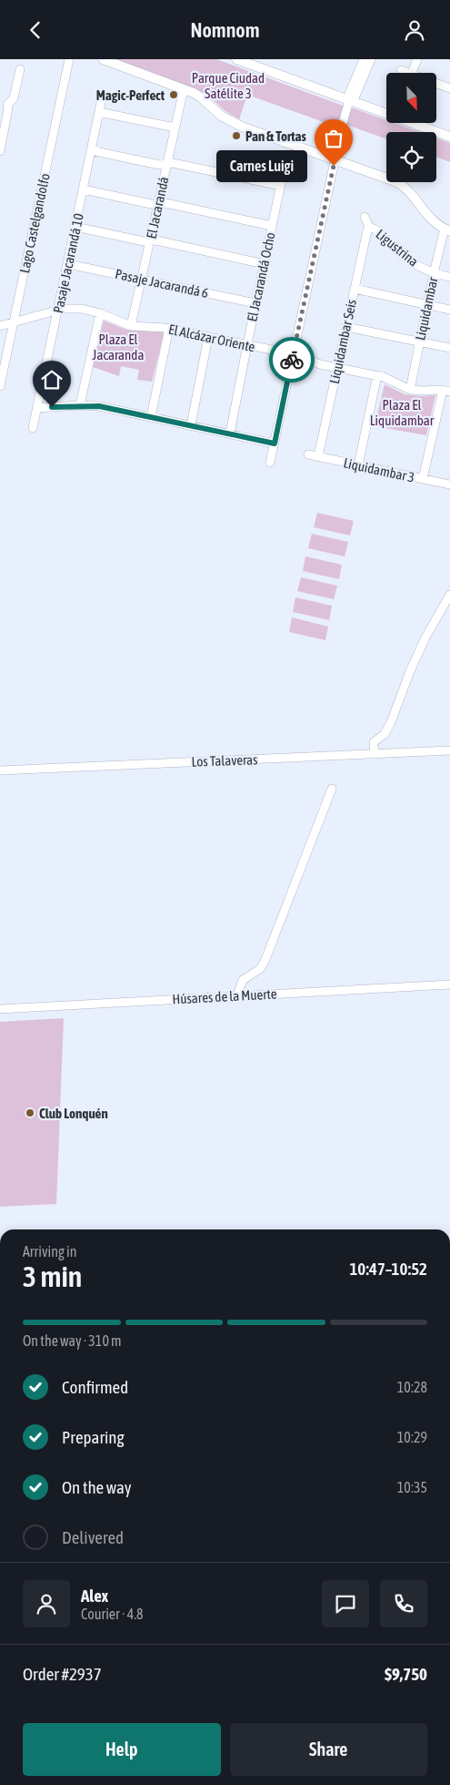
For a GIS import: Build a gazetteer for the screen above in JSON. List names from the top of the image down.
{
  "streets": {
    "street": [
      "El Jacarandá",
      "Lago Castelgandolfo",
      "Ligustrina",
      "Pasaje Jacarandá 10",
      "El Jacarandá Ocho",
      "Pasaje Jacarandá 6",
      "Liquidambar",
      "El Alcázar Oriente",
      "Liquidambar Seis",
      "Liquidambar 3",
      "Los Talaveras",
      "Húsares de la Muerte"
    ]
  },
  "crossings": [
    ["El Jacarandá", "Pasaje Jacarandá 6"],
    ["El Jacarandá", "El Alcázar Oriente"],
    ["Lago Castelgandolfo", "El Alcázar Oriente"],
    ["Ligustrina", "Liquidambar"],
    ["Ligustrina", "Liquidambar Seis"],
    ["Pasaje Jacarandá 10", "Pasaje Jacarandá 6"],
    ["Pasaje Jacarandá 10", "El Alcázar Oriente"],
    ["El Jacarandá Ocho", "Pasaje Jacarandá 6"],
    ["El Jacarandá Ocho", "El Alcázar Oriente"],
    ["Liquidambar", "El Alcázar Oriente"],
    ["El Alcázar Oriente", "Liquidambar Seis"],
    ["Liquidambar Seis", "Liquidambar 3"]
  ],
  "parks": ["Parque Ciudad Satélite 3", "Plaza El Jacaranda", "Plaza El Liquidambar"],
  "places": [
    "Magic-Perfect",
    "Pan & Tortas",
    "Carnes Luigi",
    "Club Lonquén"
  ],
  "north": "bottom right",
  "page": {
    "header": "Nomnom",
    "bubble": "Carnes Luigi",
    "heading": ["3 min", "Arriving in", "10:47–10:52"],
    "panel": [
      "Alex",
      "Courier · 4.8",
      "Order #2937",
      "$9,750"
    ],
    "bar": "On the way · 310 m",
    "list": [
      ["Confirmed", "10:28"],
      ["Preparing", "10:29"],
      ["On the way", "10:35"],
      "Delivered"
    ],
    "buttons": ["Help", "Share"]
  }
}
